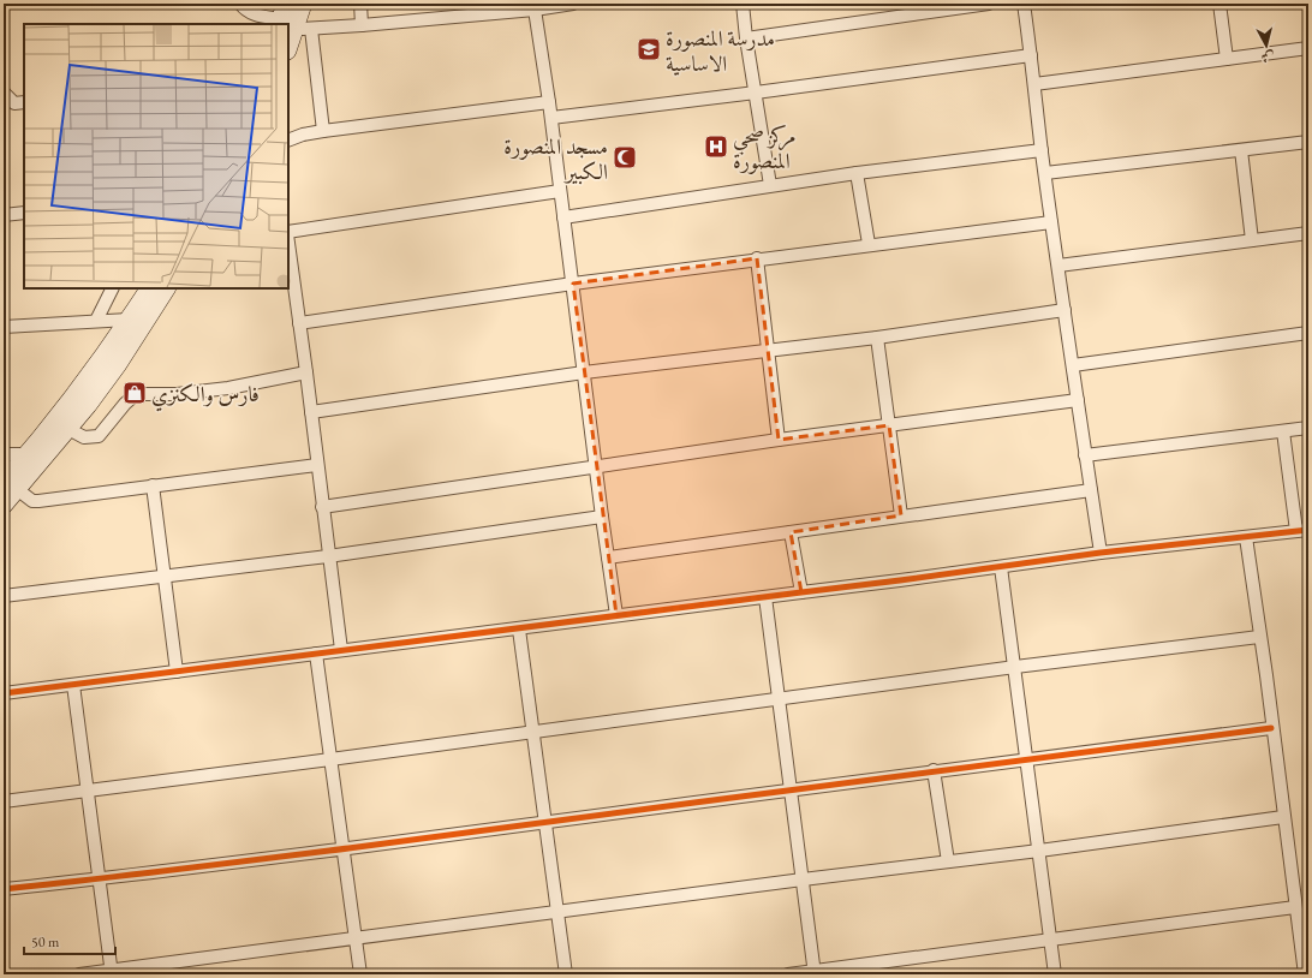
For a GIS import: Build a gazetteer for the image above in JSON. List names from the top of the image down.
{
  "places": {
    "school or university": ["مدرسة المنصورة الاساسية"],
    "hospital": ["مركز صحي المنصورة"],
    "mosque": ["مسجد المنصورة الكبير"],
    "shop": ["فارس والكنزي"]
  },
  "scale_bar": "50 m",
  "north": "bottom"
}
